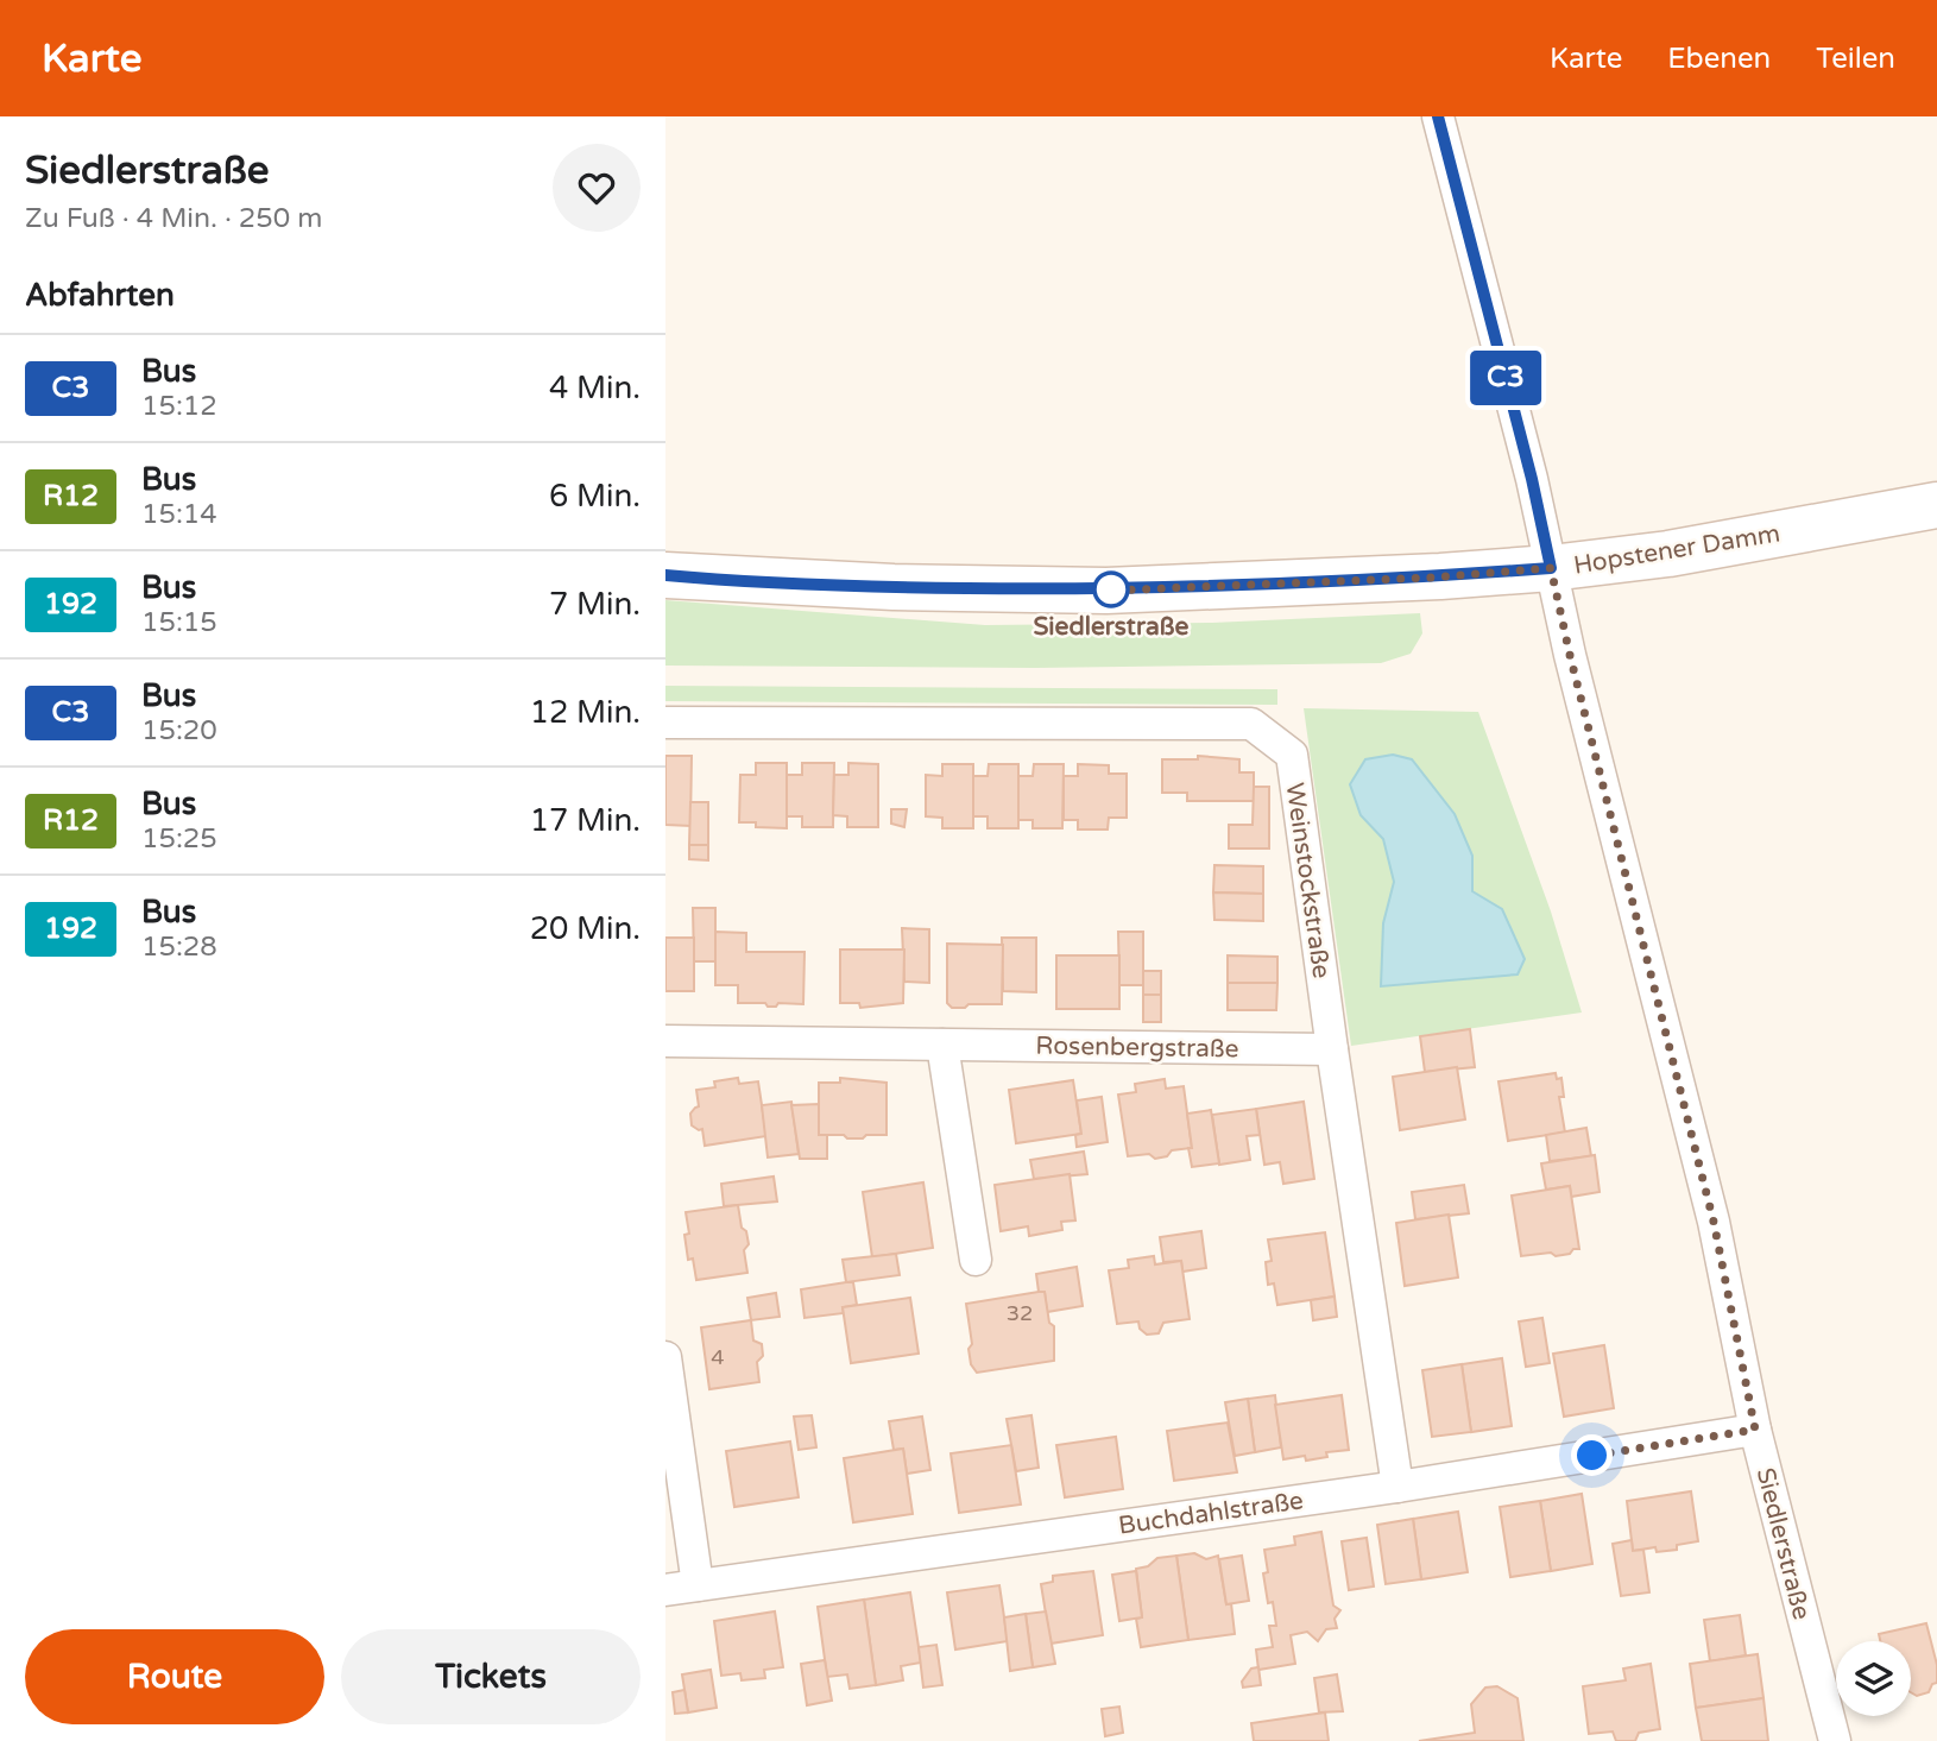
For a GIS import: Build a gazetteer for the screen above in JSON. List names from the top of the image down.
{
  "streets": {
    "main road": ["Hopstener Damm"],
    "street": [
      "Weinstockstraße",
      "Rosenbergstraße",
      "Buchdahlstraße",
      "Siedlerstraße"
    ]
  },
  "crossings": [
    ["Hopstener Damm", "Siedlerstraße"],
    ["Weinstockstraße", "Rosenbergstraße"],
    ["Weinstockstraße", "Buchdahlstraße"],
    ["Buchdahlstraße", "Siedlerstraße"]
  ],
  "places": ["Siedlerstraße"],
  "lines": ["bus line C3"],
  "house_numbers": ["32", "4"],
  "page": {
    "header": "Karte",
    "nav": ["Karte", "Ebenen", "Teilen"],
    "heading": [
      ["Siedlerstraße", "Zu Fuß · 4 Min. · 250 m"],
      "Abfahrten"
    ],
    "on_map": "C3",
    "list": [
      {
        "mark": "C3",
        "name": "Bus",
        "note": "15:12",
        "value": "4 Min."
      },
      {
        "mark": "R12",
        "name": "Bus",
        "note": "15:14",
        "value": "6 Min."
      },
      {
        "mark": "192",
        "name": "Bus",
        "note": "15:15",
        "value": "7 Min."
      },
      {
        "mark": "C3",
        "name": "Bus",
        "note": "15:20",
        "value": "12 Min."
      },
      {
        "mark": "R12",
        "name": "Bus",
        "note": "15:25",
        "value": "17 Min."
      },
      {
        "mark": "192",
        "name": "Bus",
        "note": "15:28",
        "value": "20 Min."
      }
    ],
    "buttons": ["Route", "Tickets"]
  }
}
